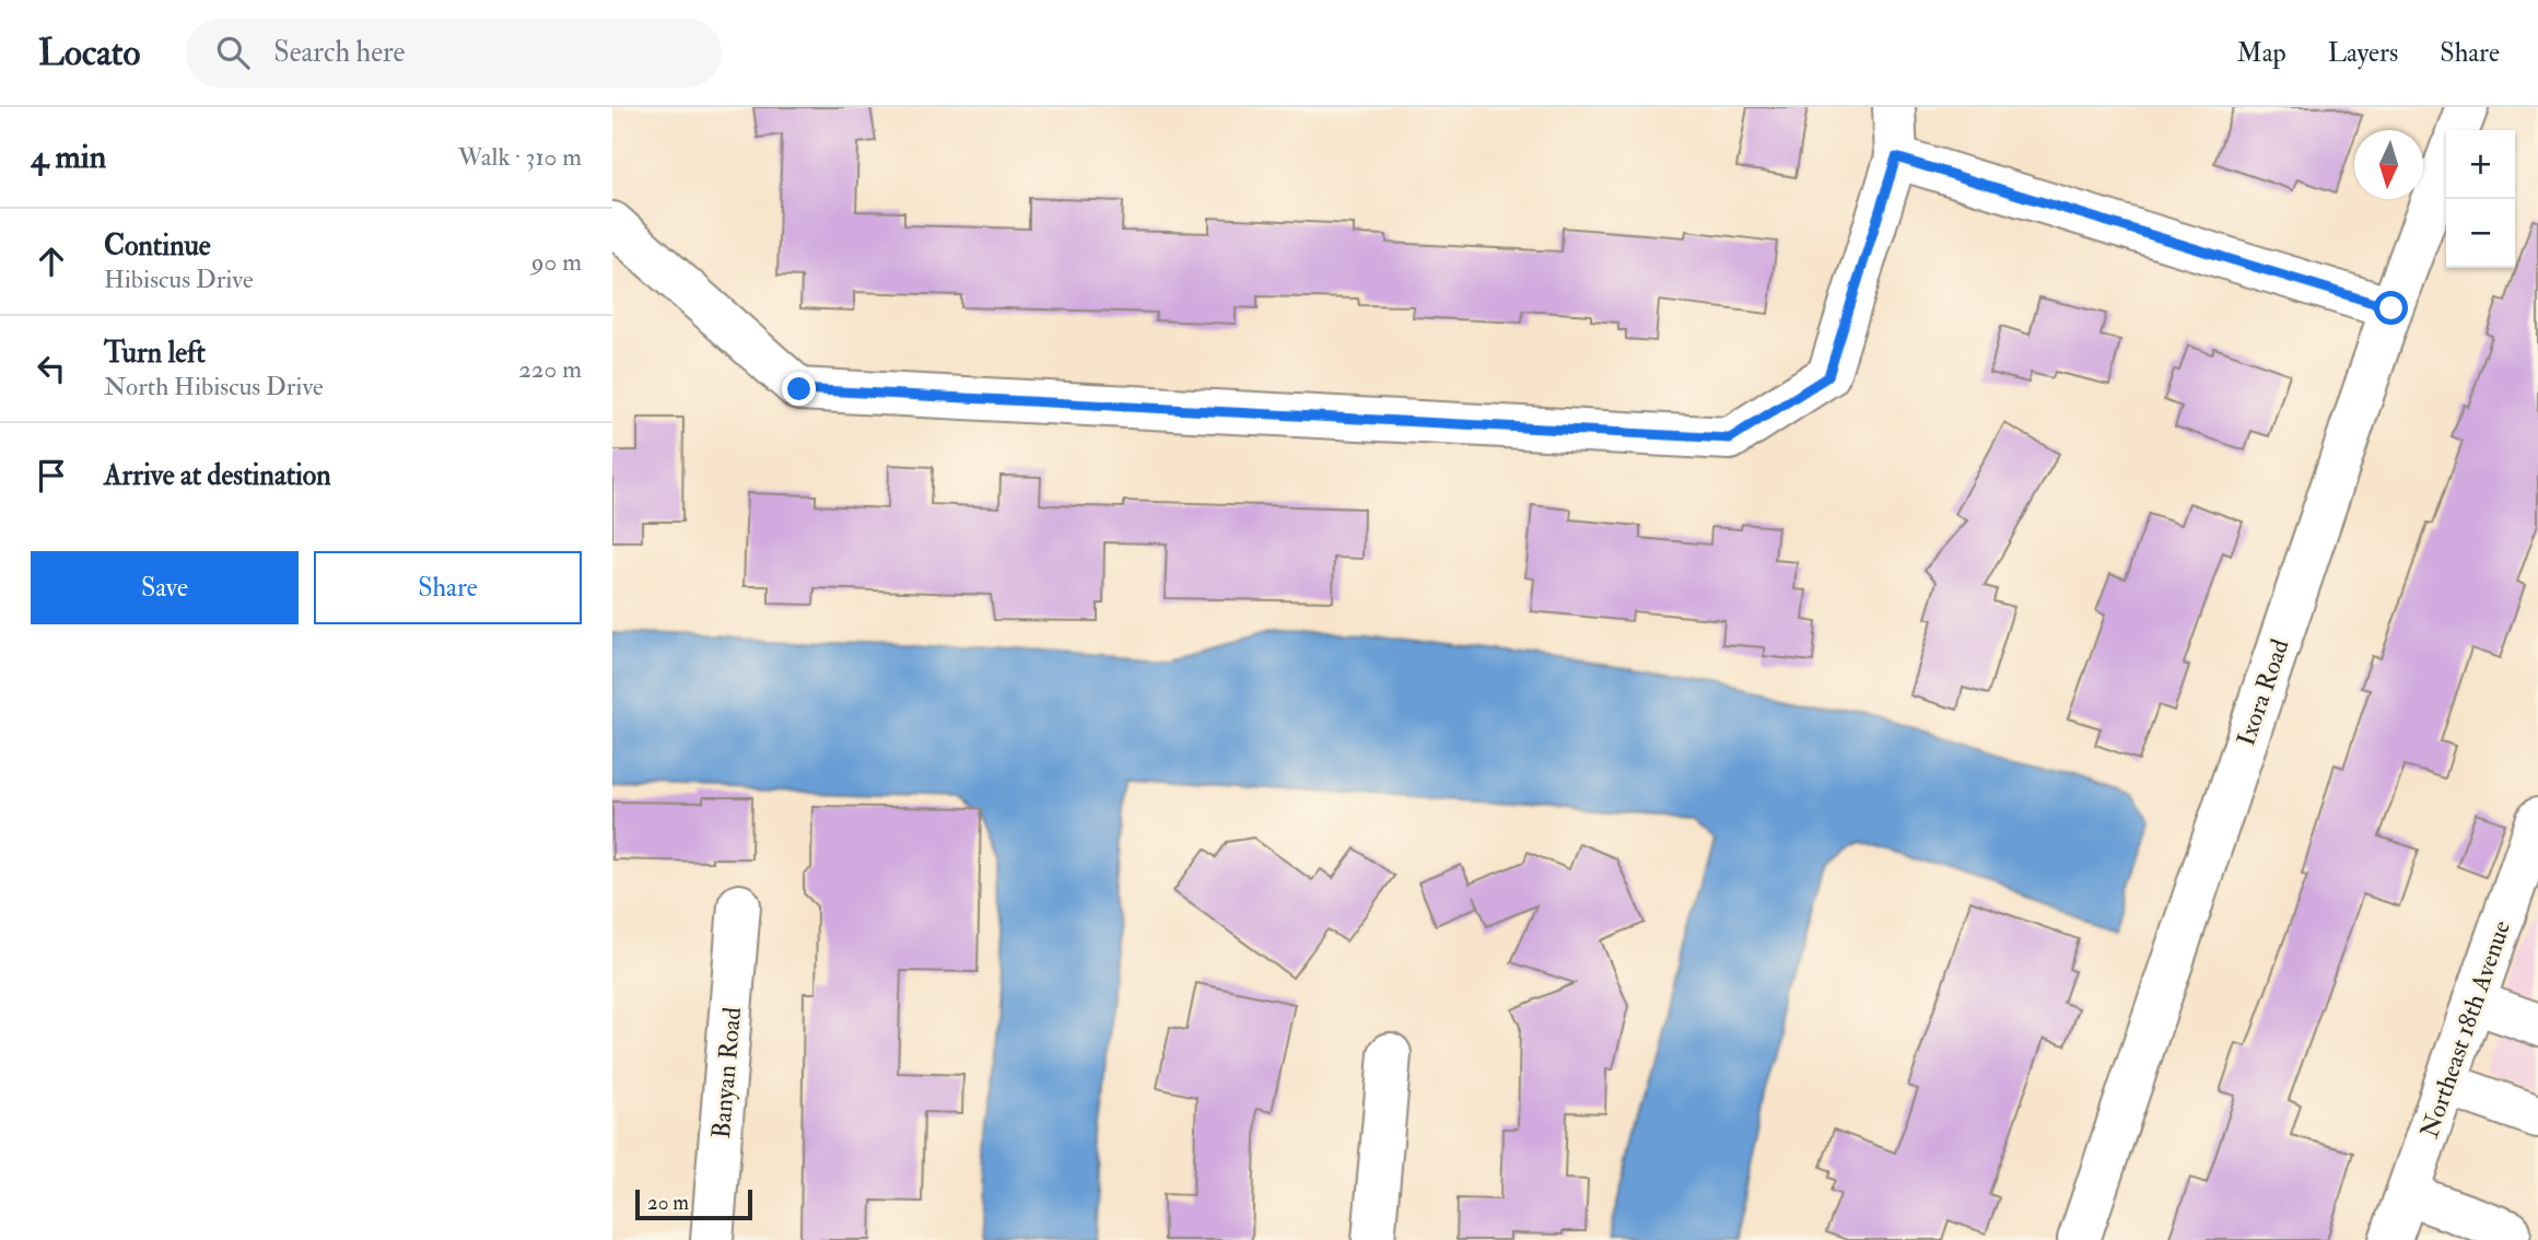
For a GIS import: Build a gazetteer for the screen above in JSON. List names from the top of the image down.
{
  "streets": {
    "street": ["Ixora Road", "Northeast 18th Avenue", "Banyan Road"]
  },
  "scale_bar": "20 m",
  "north": "bottom",
  "page": {
    "header": "Locato",
    "search": "Search here",
    "nav": ["Map", "Layers", "Share"],
    "heading": ["4 min", "Walk · 310 m"],
    "map_buttons": ["+", "−"],
    "list": [
      ["Continue", "Hibiscus Drive", "90 m"],
      ["Turn left", "North Hibiscus Drive", "220 m"],
      "Arrive at destination"
    ],
    "buttons": ["Save", "Share"],
    "scale": "20 m"
  }
}
